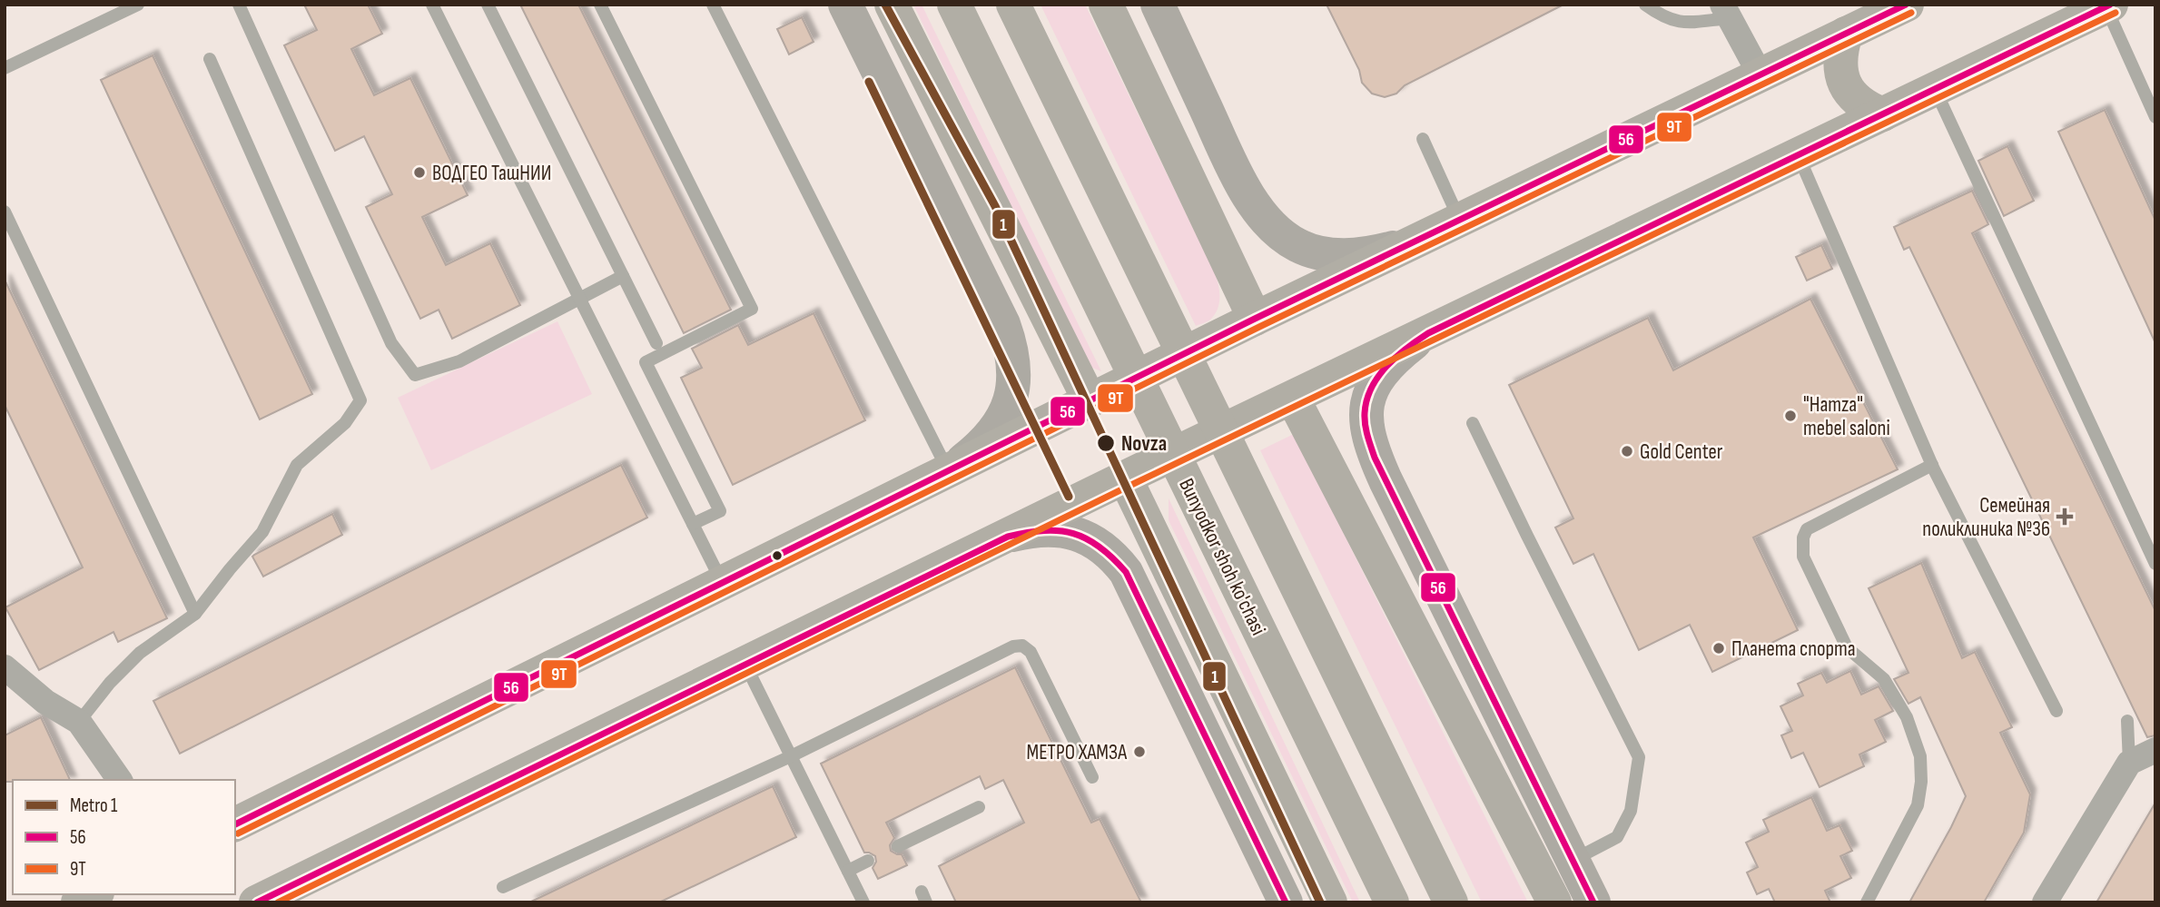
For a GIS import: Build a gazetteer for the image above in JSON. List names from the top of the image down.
{
  "streets": {
    "main road": ["Bunyodkor shoh ko'chasi"]
  },
  "places": {
    "other": [
      "ВОДГЕО ТашНИИ",
      "\"Hamza\" mebel saloni",
      "Novza",
      "Gold Center",
      "Планета спорта",
      "МЕТРО ХАМЗА"
    ],
    "health": ["Семейная поликлиника №36"]
  },
  "lines": ["metro line 1", "transit line 56", "transit line 9Т"],
  "legend": ["Metro 1", "56", "9Т"]
}
